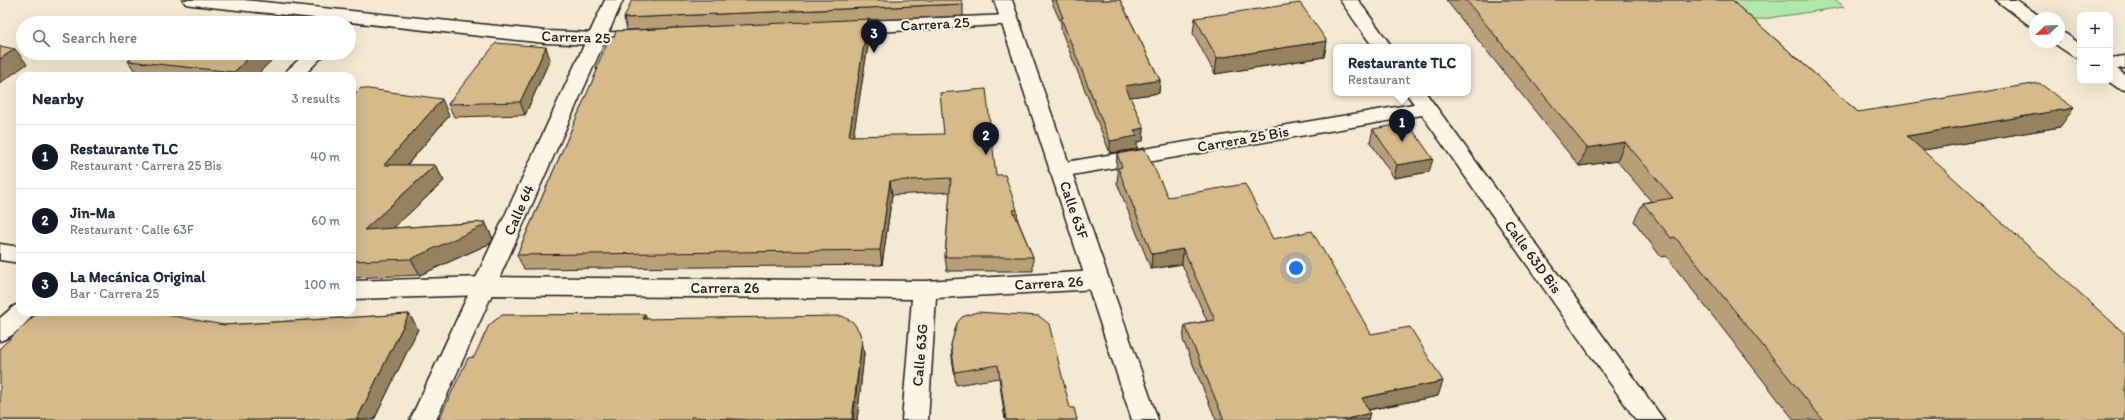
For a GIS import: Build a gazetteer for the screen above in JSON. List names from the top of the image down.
{
  "streets": {
    "street": [
      "Carrera 25",
      "Carrera 25 Bis",
      "Calle 64",
      "Calle 63F",
      "Calle 63D Bis",
      "Carrera 26",
      "Calle 63G"
    ]
  },
  "crossings": [
    ["Carrera 25", "Calle 64"],
    ["Carrera 25", "Calle 63F"],
    ["Carrera 25 Bis", "Calle 63F"],
    ["Carrera 25 Bis", "Calle 63D Bis"],
    ["Calle 64", "Carrera 26"],
    ["Calle 63F", "Carrera 26"],
    ["Carrera 26", "Calle 63G"]
  ],
  "north": "bottom left",
  "page": {
    "map_buttons": ["+", "−"],
    "search": "Search here",
    "pins": ["3", "1", "2"],
    "popup": ["Restaurante TLC", "Restaurant"],
    "heading": ["Nearby", "3 results"],
    "list": [
      {
        "mark": "1",
        "name": "Restaurante TLC",
        "note": "Restaurant · Carrera 25 Bis",
        "value": "40 m"
      },
      {
        "mark": "2",
        "name": "Jin-Ma",
        "note": "Restaurant · Calle 63F",
        "value": "60 m"
      },
      {
        "mark": "3",
        "name": "La Mecánica Original",
        "note": "Bar · Carrera 25",
        "value": "100 m"
      }
    ]
  }
}
